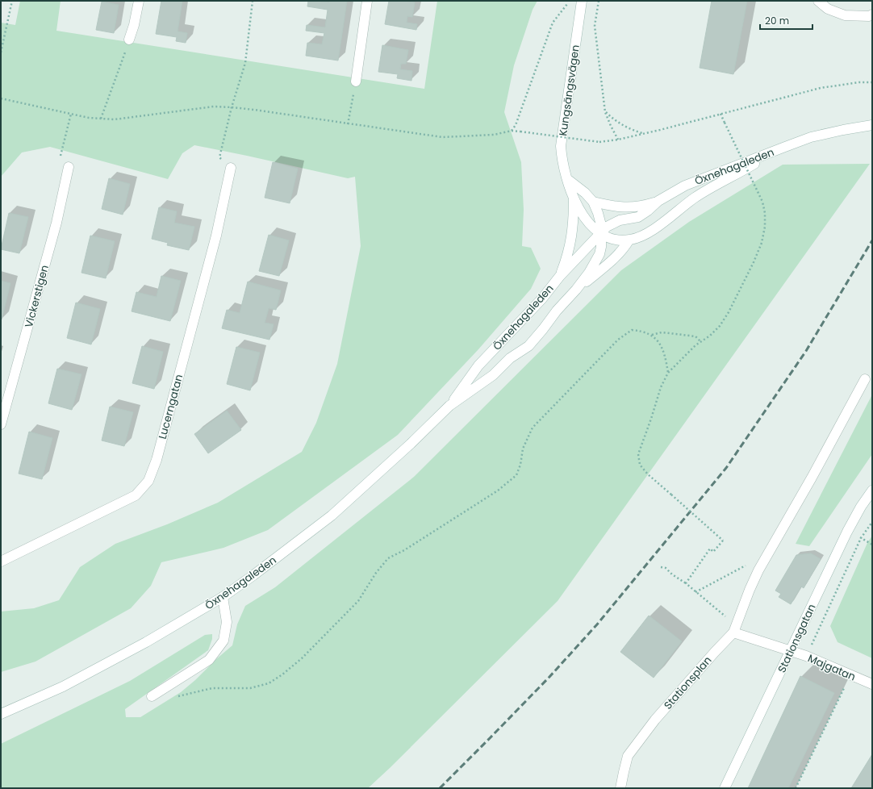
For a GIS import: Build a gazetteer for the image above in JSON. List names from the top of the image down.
{
  "streets": {
    "street": [
      "Kungsängsvägen",
      "Öxnehagaleden",
      "Vickerstigen",
      "Lucerngatan",
      "Stationsgatan",
      "Majgatan",
      "Stationsplan"
    ]
  },
  "crossings": [
    ["Kungsängsvägen", "Öxnehagaleden"],
    ["Stationsgatan", "Majgatan"]
  ],
  "scale_bar": "20 m"
}
